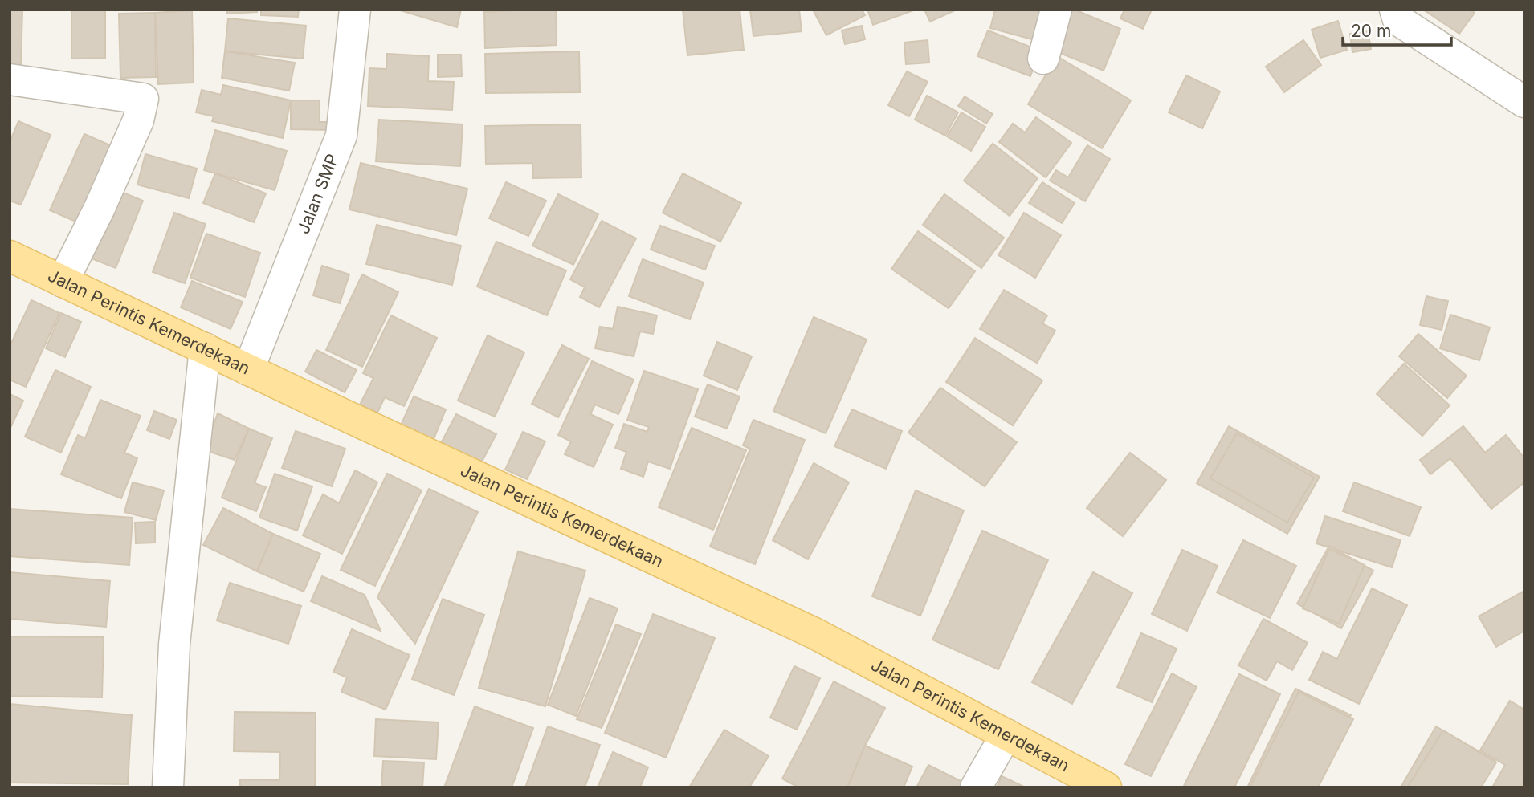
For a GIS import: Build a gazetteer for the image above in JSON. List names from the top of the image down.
{
  "streets": {
    "main road": ["Jalan Perintis Kemerdekaan"],
    "street": ["Jalan SMP"]
  },
  "crossings": [
    ["Jalan SMP", "Jalan Perintis Kemerdekaan"]
  ],
  "scale_bar": "20 m"
}
